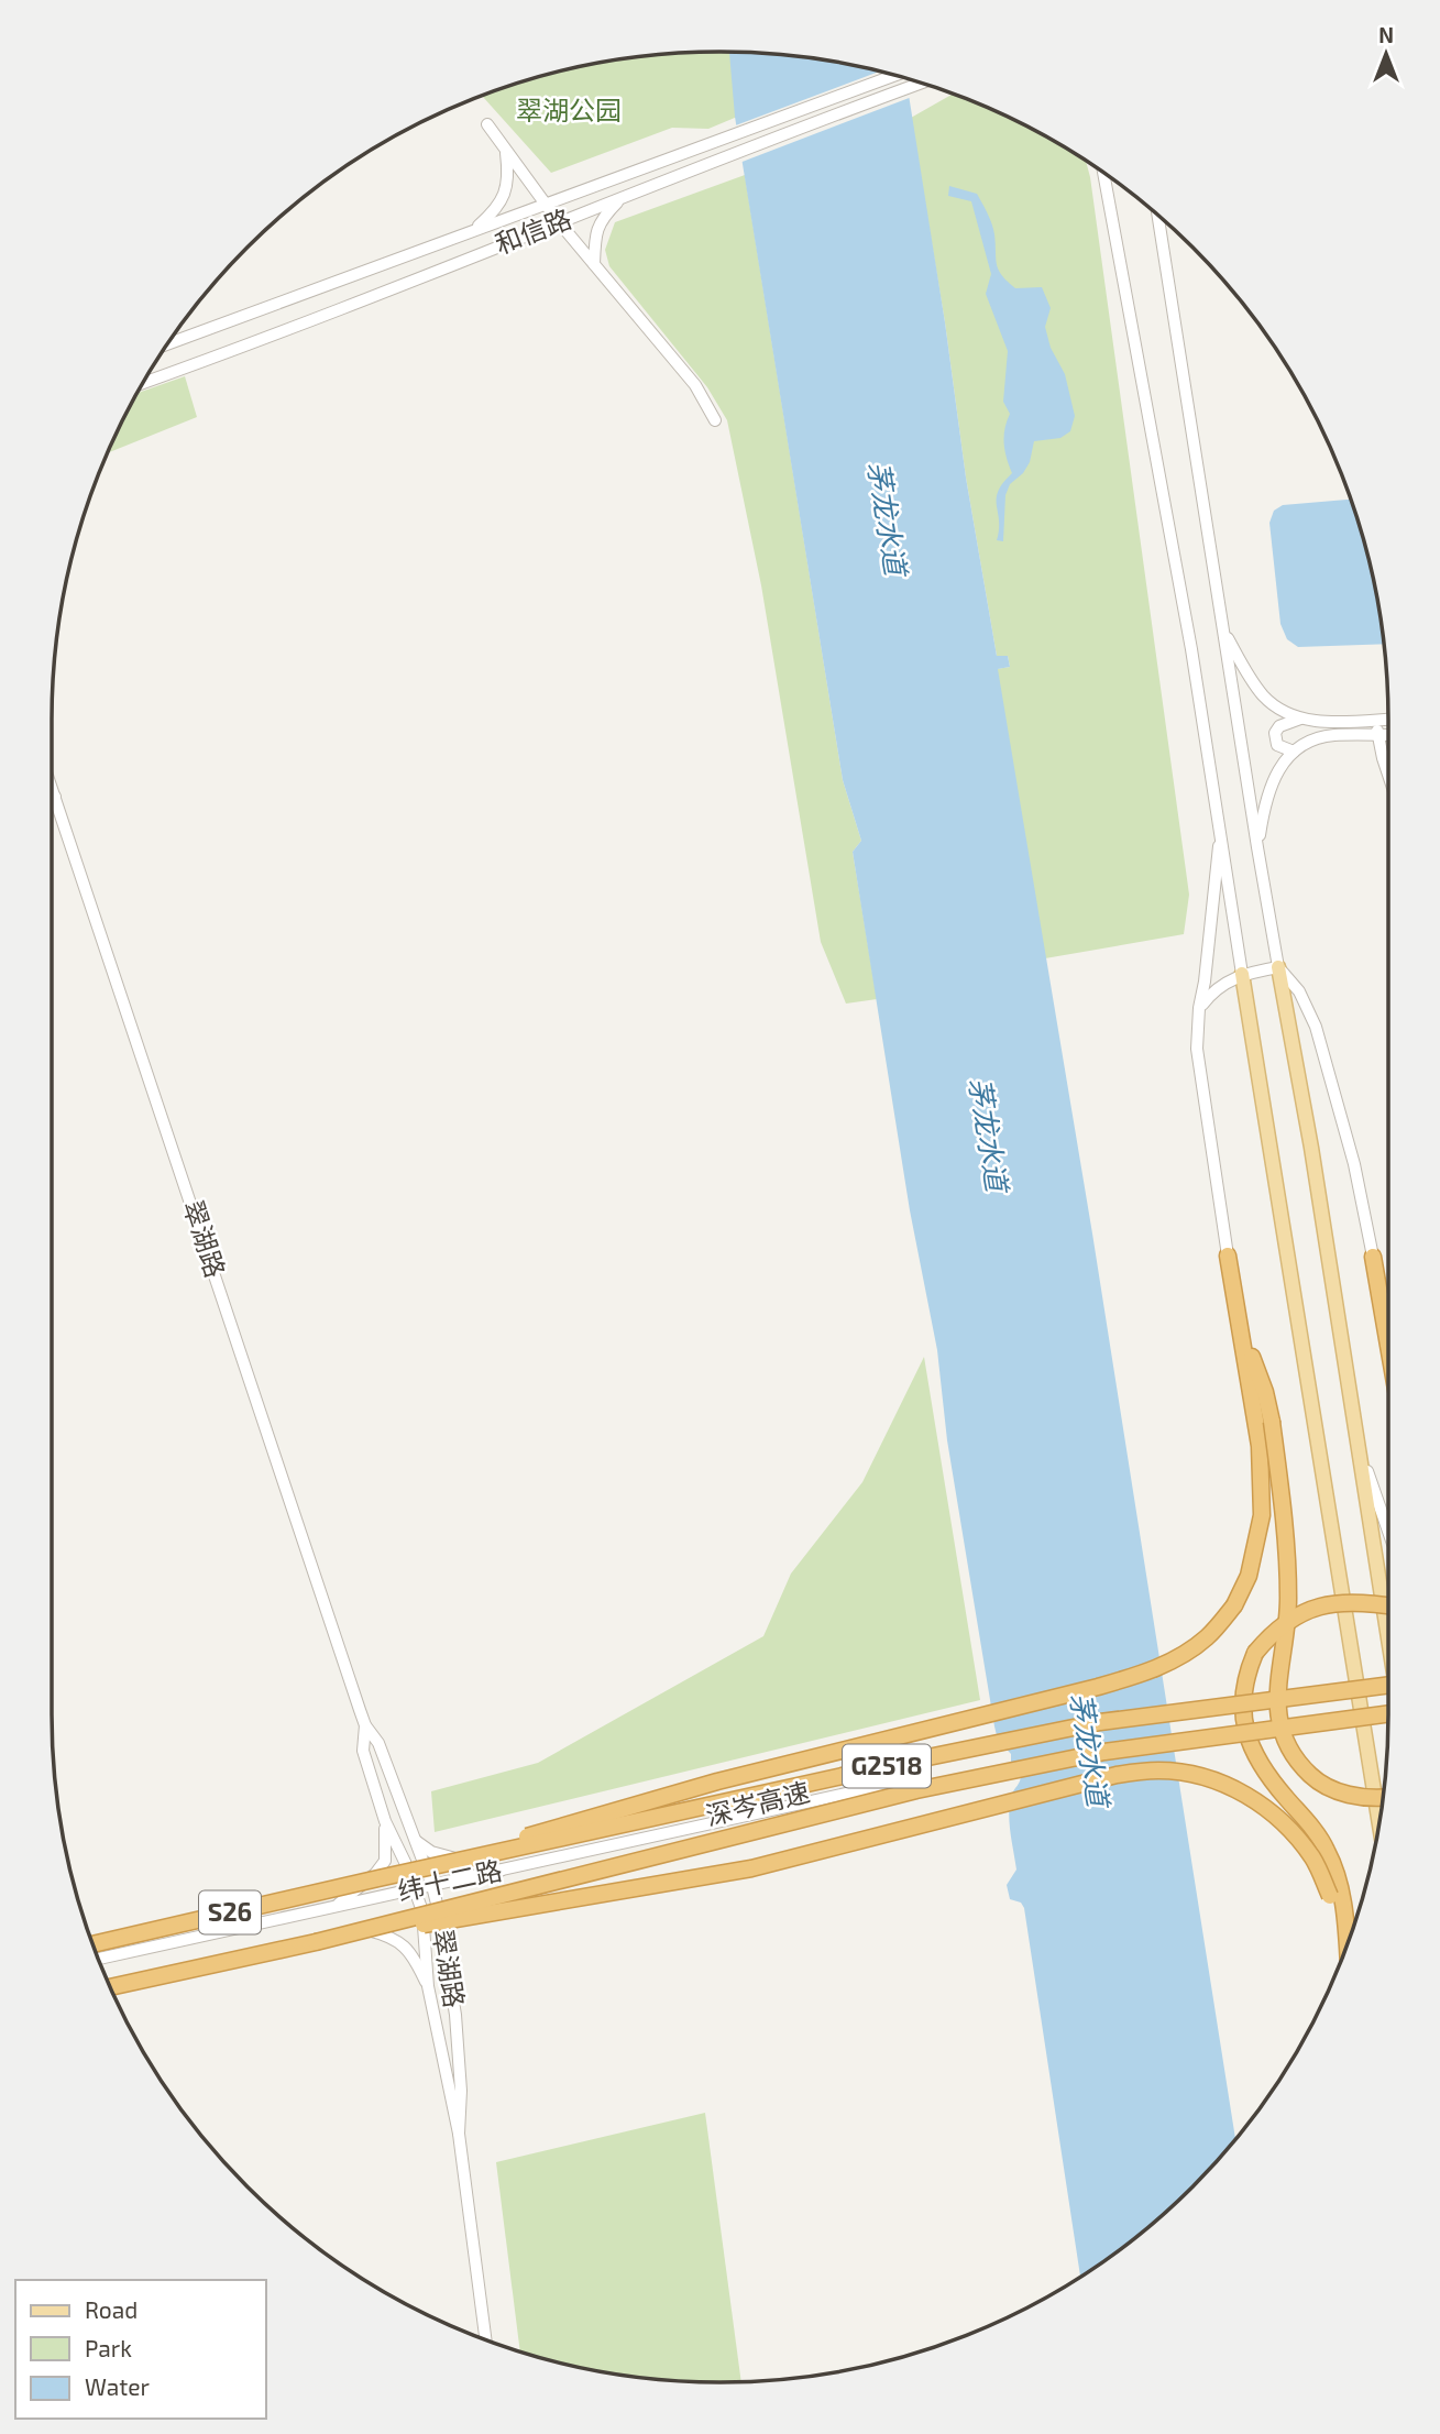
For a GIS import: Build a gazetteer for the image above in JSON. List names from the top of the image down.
{
  "streets": {
    "highway": ["G2518", "深岑高速", "S26"],
    "street": ["和信路", "翠湖路", "纬十二路"]
  },
  "crossings": [
    ["翠湖路", "纬十二路"],
    ["深岑高速", "S26"]
  ],
  "water": ["茅龙水道"],
  "parks": ["翠湖公园"],
  "legend": ["Road", "Park", "Water"],
  "north": "top"
}
